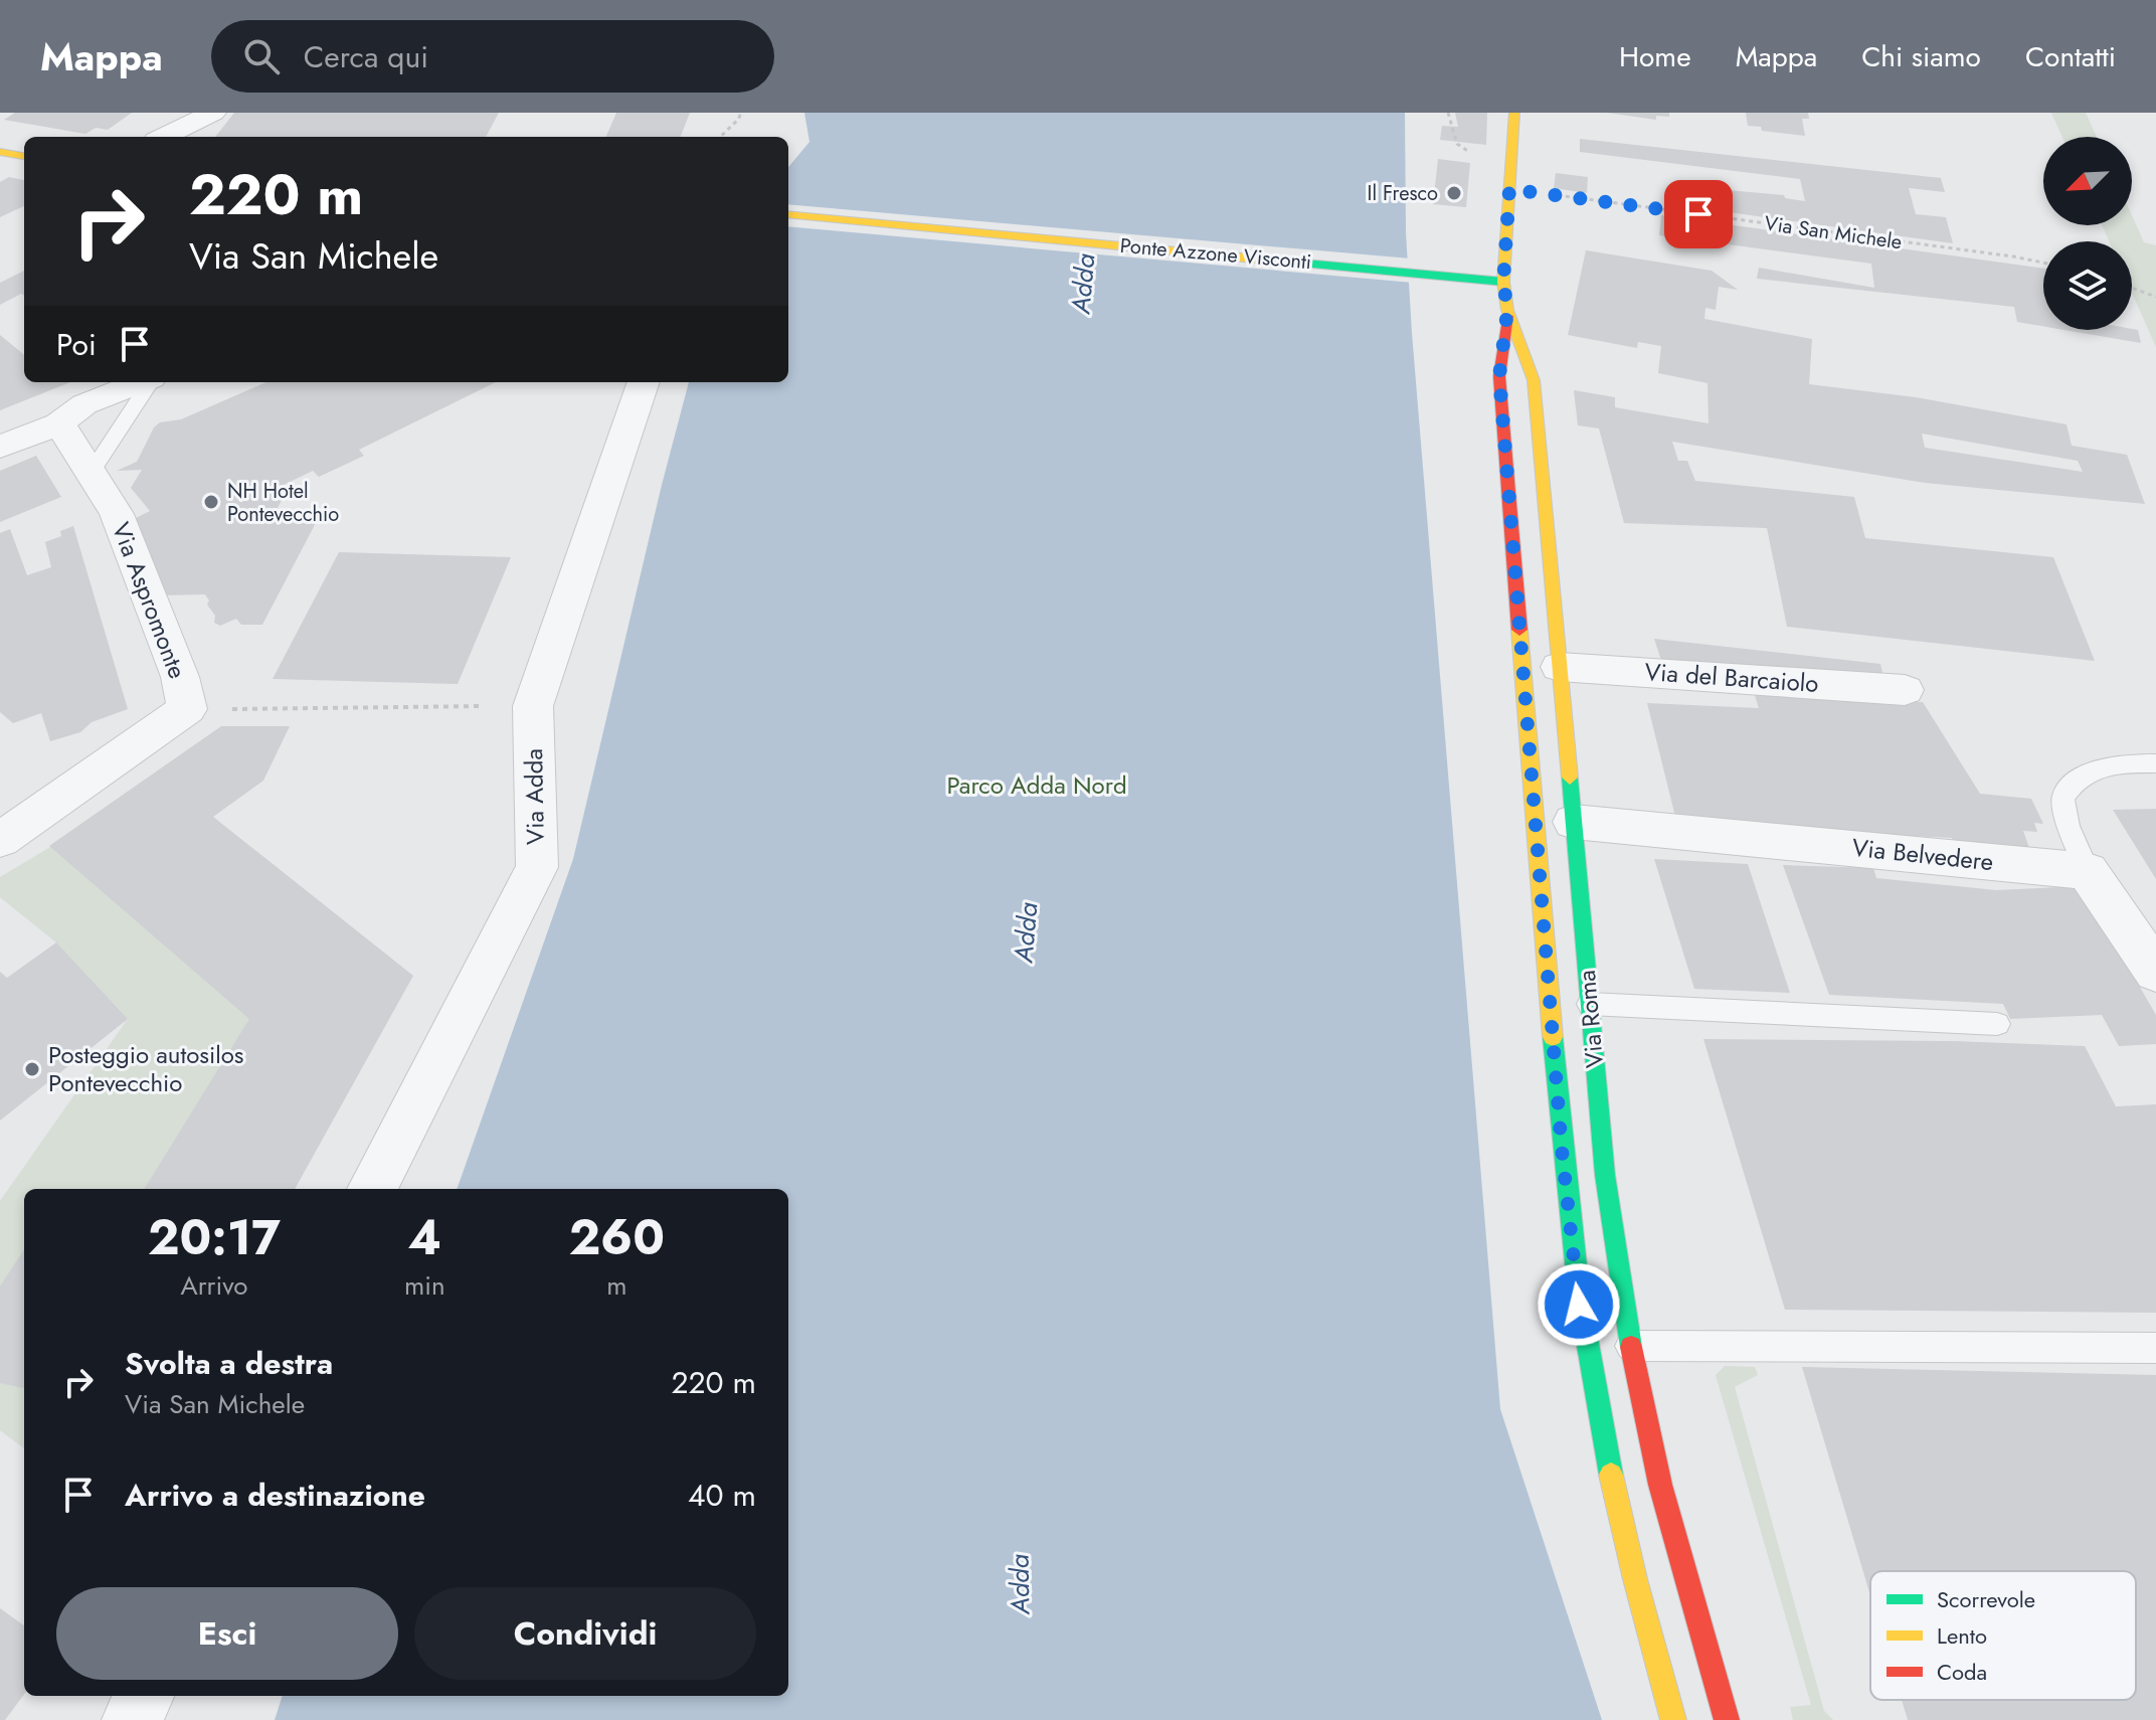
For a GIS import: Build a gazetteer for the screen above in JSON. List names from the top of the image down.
{
  "streets": {
    "main road": ["Ponte Azzone Visconti", "Via Roma"],
    "street": [
      "Via Aspromonte",
      "Via del Barcaiolo",
      "Via Adda",
      "Via Belvedere"
    ],
    "path": ["Via San Michele"]
  },
  "crossings": [
    ["Via San Michele", "Via Roma"],
    ["Ponte Azzone Visconti", "Via Roma"],
    ["Via del Barcaiolo", "Via Roma"],
    ["Via Belvedere", "Via Roma"]
  ],
  "water": ["Adda"],
  "parks": ["Parco Adda Nord"],
  "places": ["Il Fresco", "NH Hotel Pontevecchio", "Posteggio autosilos Pontevecchio"],
  "legend": ["Scorrevole", "Lento", "Coda"],
  "north": "bottom left",
  "page": {
    "header": "Mappa",
    "search": "Cerca qui",
    "nav": [
      "Home",
      "Mappa",
      "Chi siamo",
      "Contatti"
    ],
    "turn": ["220 m", "Via San Michele"],
    "then": "Poi",
    "eta": [
      "20:17",
      "Arrivo",
      "4",
      "min",
      "260",
      "m"
    ],
    "list": [
      {
        "name": "Svolta a destra",
        "note": "Via San Michele",
        "value": "220 m"
      },
      {
        "name": "Arrivo a destinazione",
        "value": "40 m"
      }
    ],
    "buttons": ["Esci", "Condividi"]
  }
}
